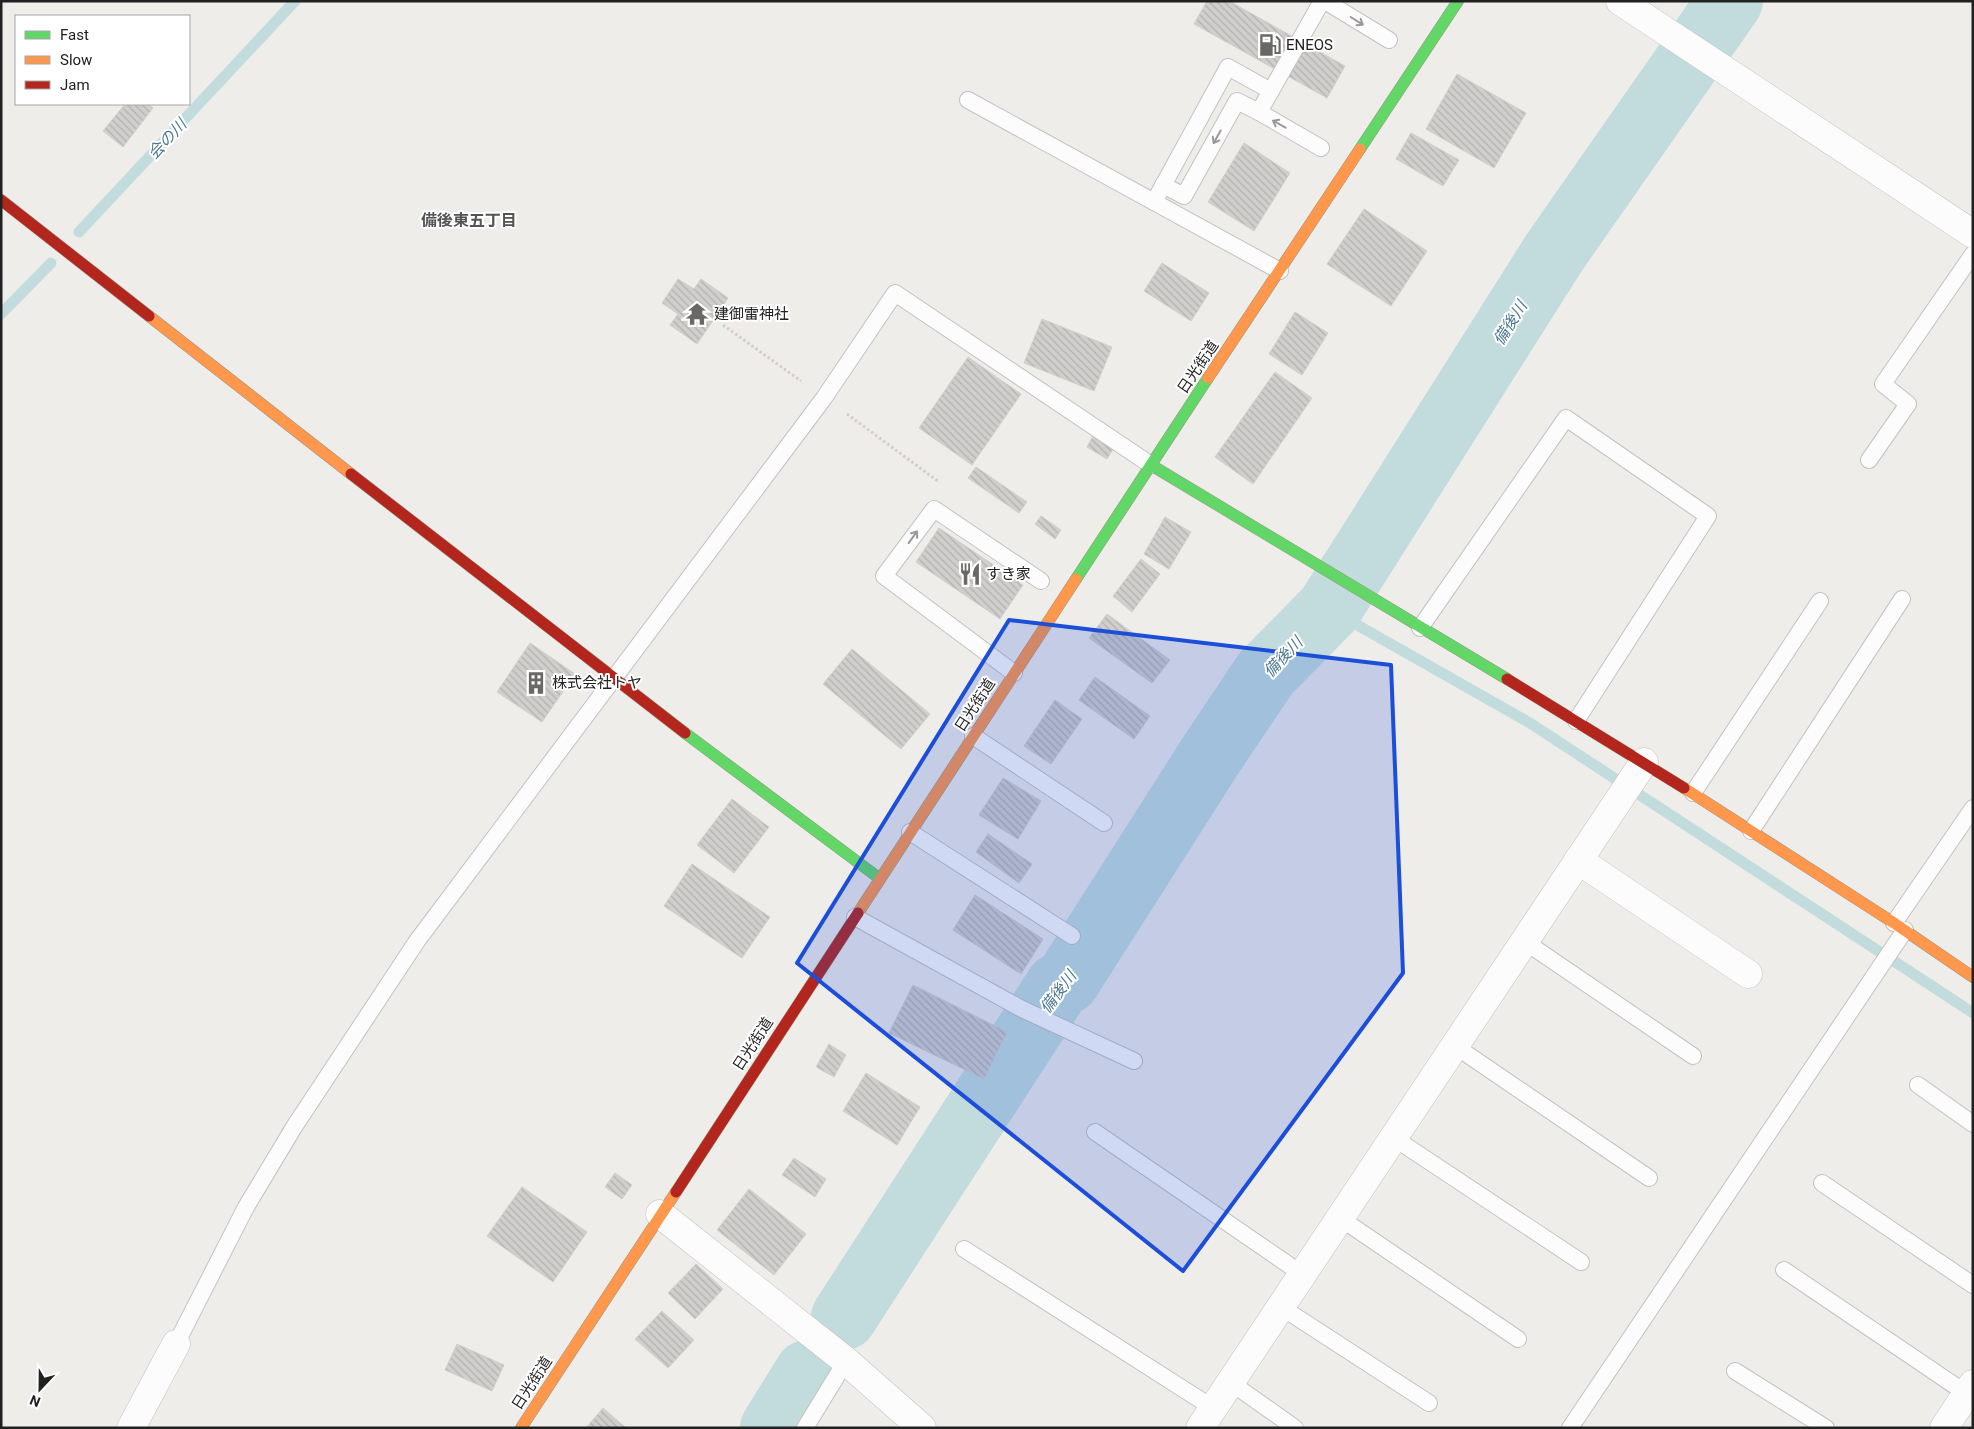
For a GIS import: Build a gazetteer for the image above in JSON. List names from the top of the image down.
{
  "streets": {
    "main road": ["日光街道"]
  },
  "districts": ["備後東五丁目"],
  "water": ["会の川", "備後川"],
  "places": {
    "fuel station": ["ENEOS"],
    "temple": ["建御雷神社"],
    "restaurant": ["すき家"],
    "building": ["株式会社トヤ"]
  },
  "legend": ["Fast", "Slow", "Jam"],
  "north": "bottom"
}
